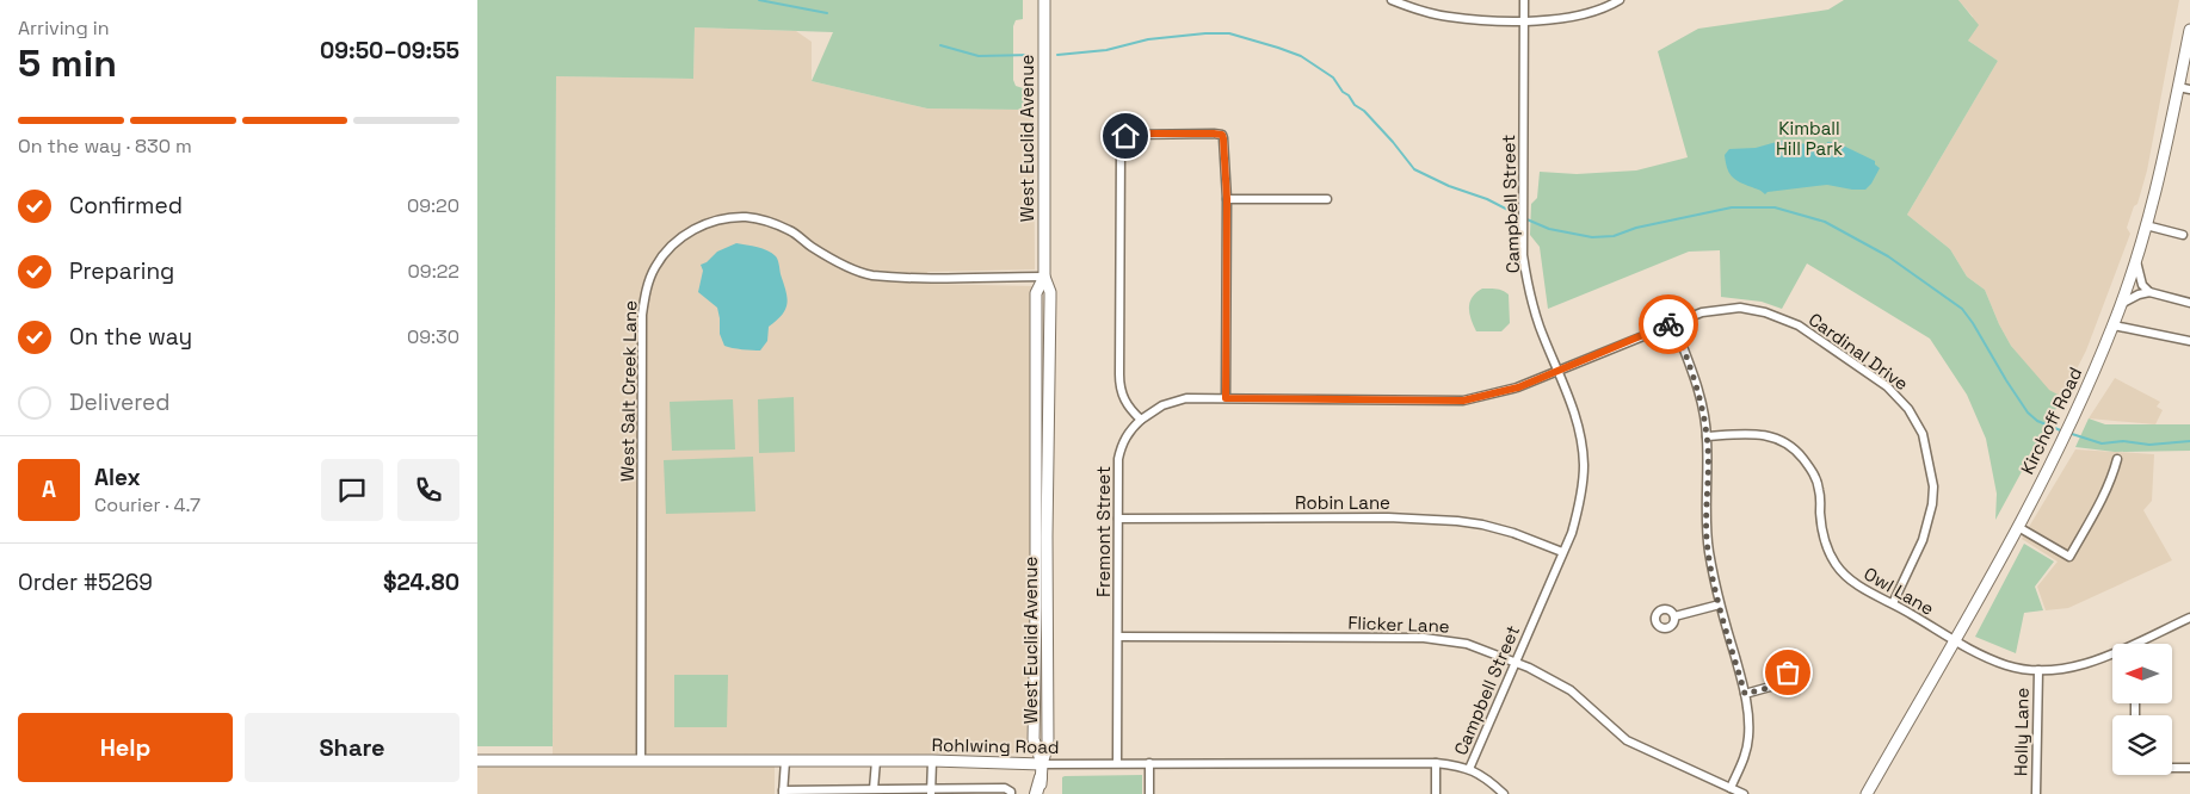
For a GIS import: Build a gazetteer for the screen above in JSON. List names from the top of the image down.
{
  "streets": {
    "main road": ["West Euclid Avenue", "Kirchoff Road", "Rohlwing Road"],
    "street": [
      "Campbell Street",
      "Cardinal Drive",
      "West Salt Creek Lane",
      "Robin Lane",
      "Fremont Street",
      "Owl Lane",
      "Flicker Lane",
      "Holly Lane"
    ]
  },
  "crossings": [
    ["West Euclid Avenue", "West Salt Creek Lane"],
    ["West Euclid Avenue", "Rohlwing Road"],
    ["Campbell Street", "Cardinal Drive"],
    ["Campbell Street", "Robin Lane"],
    ["Campbell Street", "Flicker Lane"],
    ["Campbell Street", "Rohlwing Road"],
    ["Cardinal Drive", "Fremont Street"],
    ["Cardinal Drive", "Owl Lane"],
    ["West Salt Creek Lane", "Rohlwing Road"],
    ["Kirchoff Road", "Owl Lane"],
    ["Robin Lane", "Fremont Street"],
    ["Fremont Street", "Flicker Lane"],
    ["Fremont Street", "Rohlwing Road"],
    ["Owl Lane", "Holly Lane"]
  ],
  "parks": ["Kimball Hill Park"],
  "north": "left",
  "page": {
    "heading": ["5 min", "Arriving in", "09:50–09:55"],
    "panel": [
      "Alex",
      "Courier · 4.7",
      "Order #5269",
      "$24.80"
    ],
    "bar": "On the way · 830 m",
    "list": [
      ["Confirmed", "09:20"],
      ["Preparing", "09:22"],
      ["On the way", "09:30"],
      "Delivered"
    ],
    "round": "A",
    "buttons": ["Help", "Share"]
  }
}
